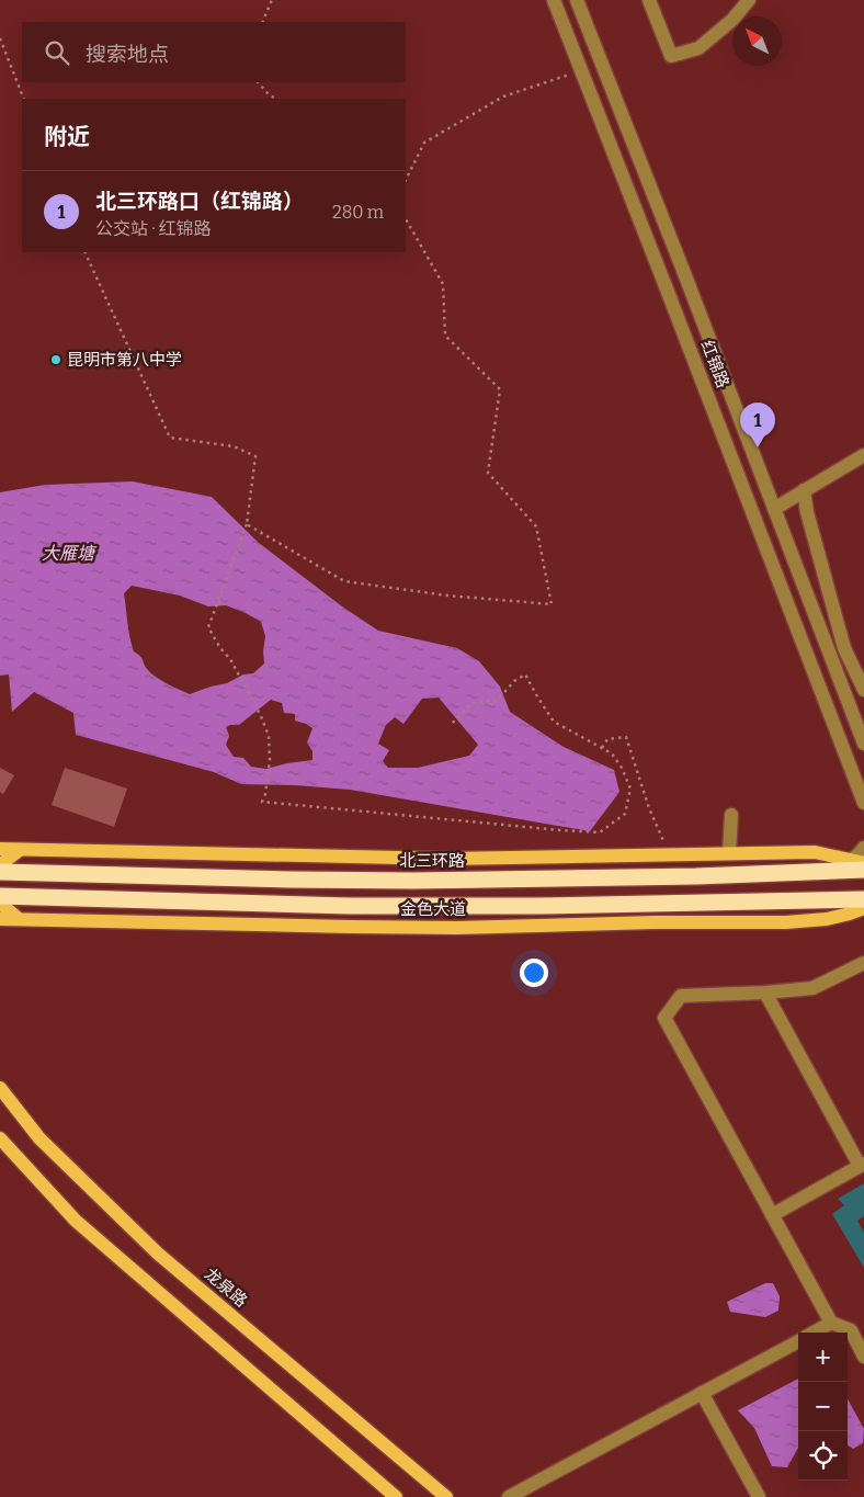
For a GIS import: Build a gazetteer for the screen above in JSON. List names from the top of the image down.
{
  "streets": {
    "highway": ["北三环路"],
    "main road": ["金色大道", "龙泉路"],
    "street": ["红锦路"]
  },
  "water": ["大雁塘"],
  "places": ["昆明市第八中学"],
  "north": "top left",
  "page": {
    "search": "搜索地点",
    "heading": "附近",
    "list": [
      {
        "mark": "1",
        "name": "北三环路口（红锦路）",
        "note": "公交站 · 红锦路",
        "value": "280 m"
      }
    ],
    "pins": "1",
    "map_buttons": ["+", "−"]
  }
}
